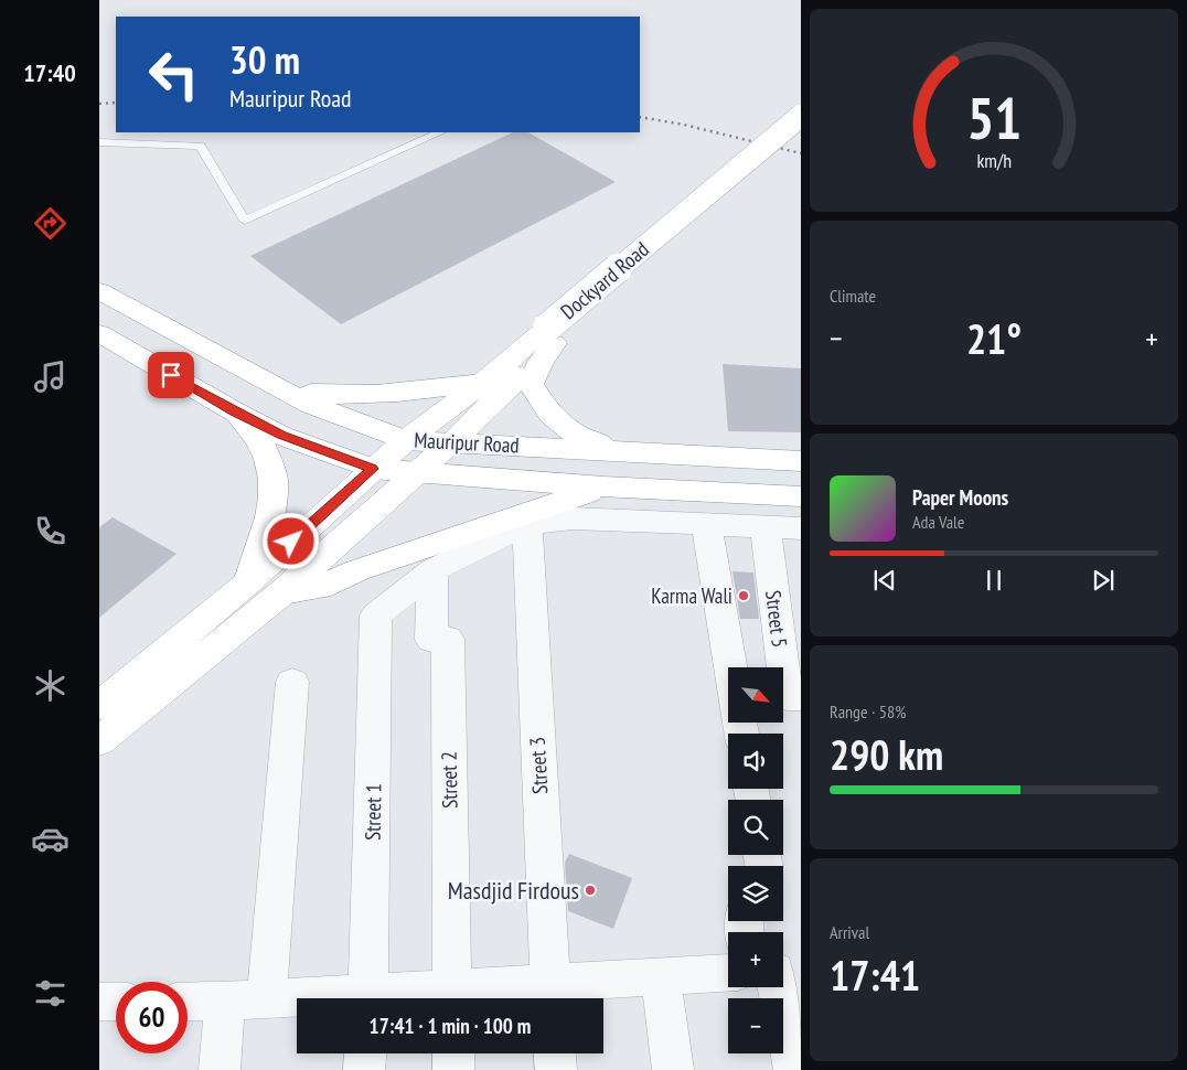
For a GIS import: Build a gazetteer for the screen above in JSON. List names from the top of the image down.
{
  "streets": {
    "main road": ["Dockyard Road", "Mauripur Road"],
    "street": [
      "Street 5",
      "Street 3",
      "Street 2",
      "Street 1"
    ]
  },
  "crossings": [
    ["Dockyard Road", "Mauripur Road"],
    ["Street 2", "Street 1"]
  ],
  "places": ["Karma Wali", "Masdjid Firdous"],
  "north": "bottom right",
  "page": {
    "tabs": "17:40",
    "turn": ["30 m", "Mauripur Road"],
    "tile": [
      "Climate",
      ["Range · 58%", "290 km"],
      ["Arrival", "17:41"]
    ],
    "heat": ["−", "21°", "+"],
    "song": ["Paper Moons", "Ada Vale"],
    "map_buttons": ["+", "−"],
    "limit": "60",
    "trip": "17:41 · 1 min · 100 m",
    "gauge": ["51", "km/h"]
  }
}
